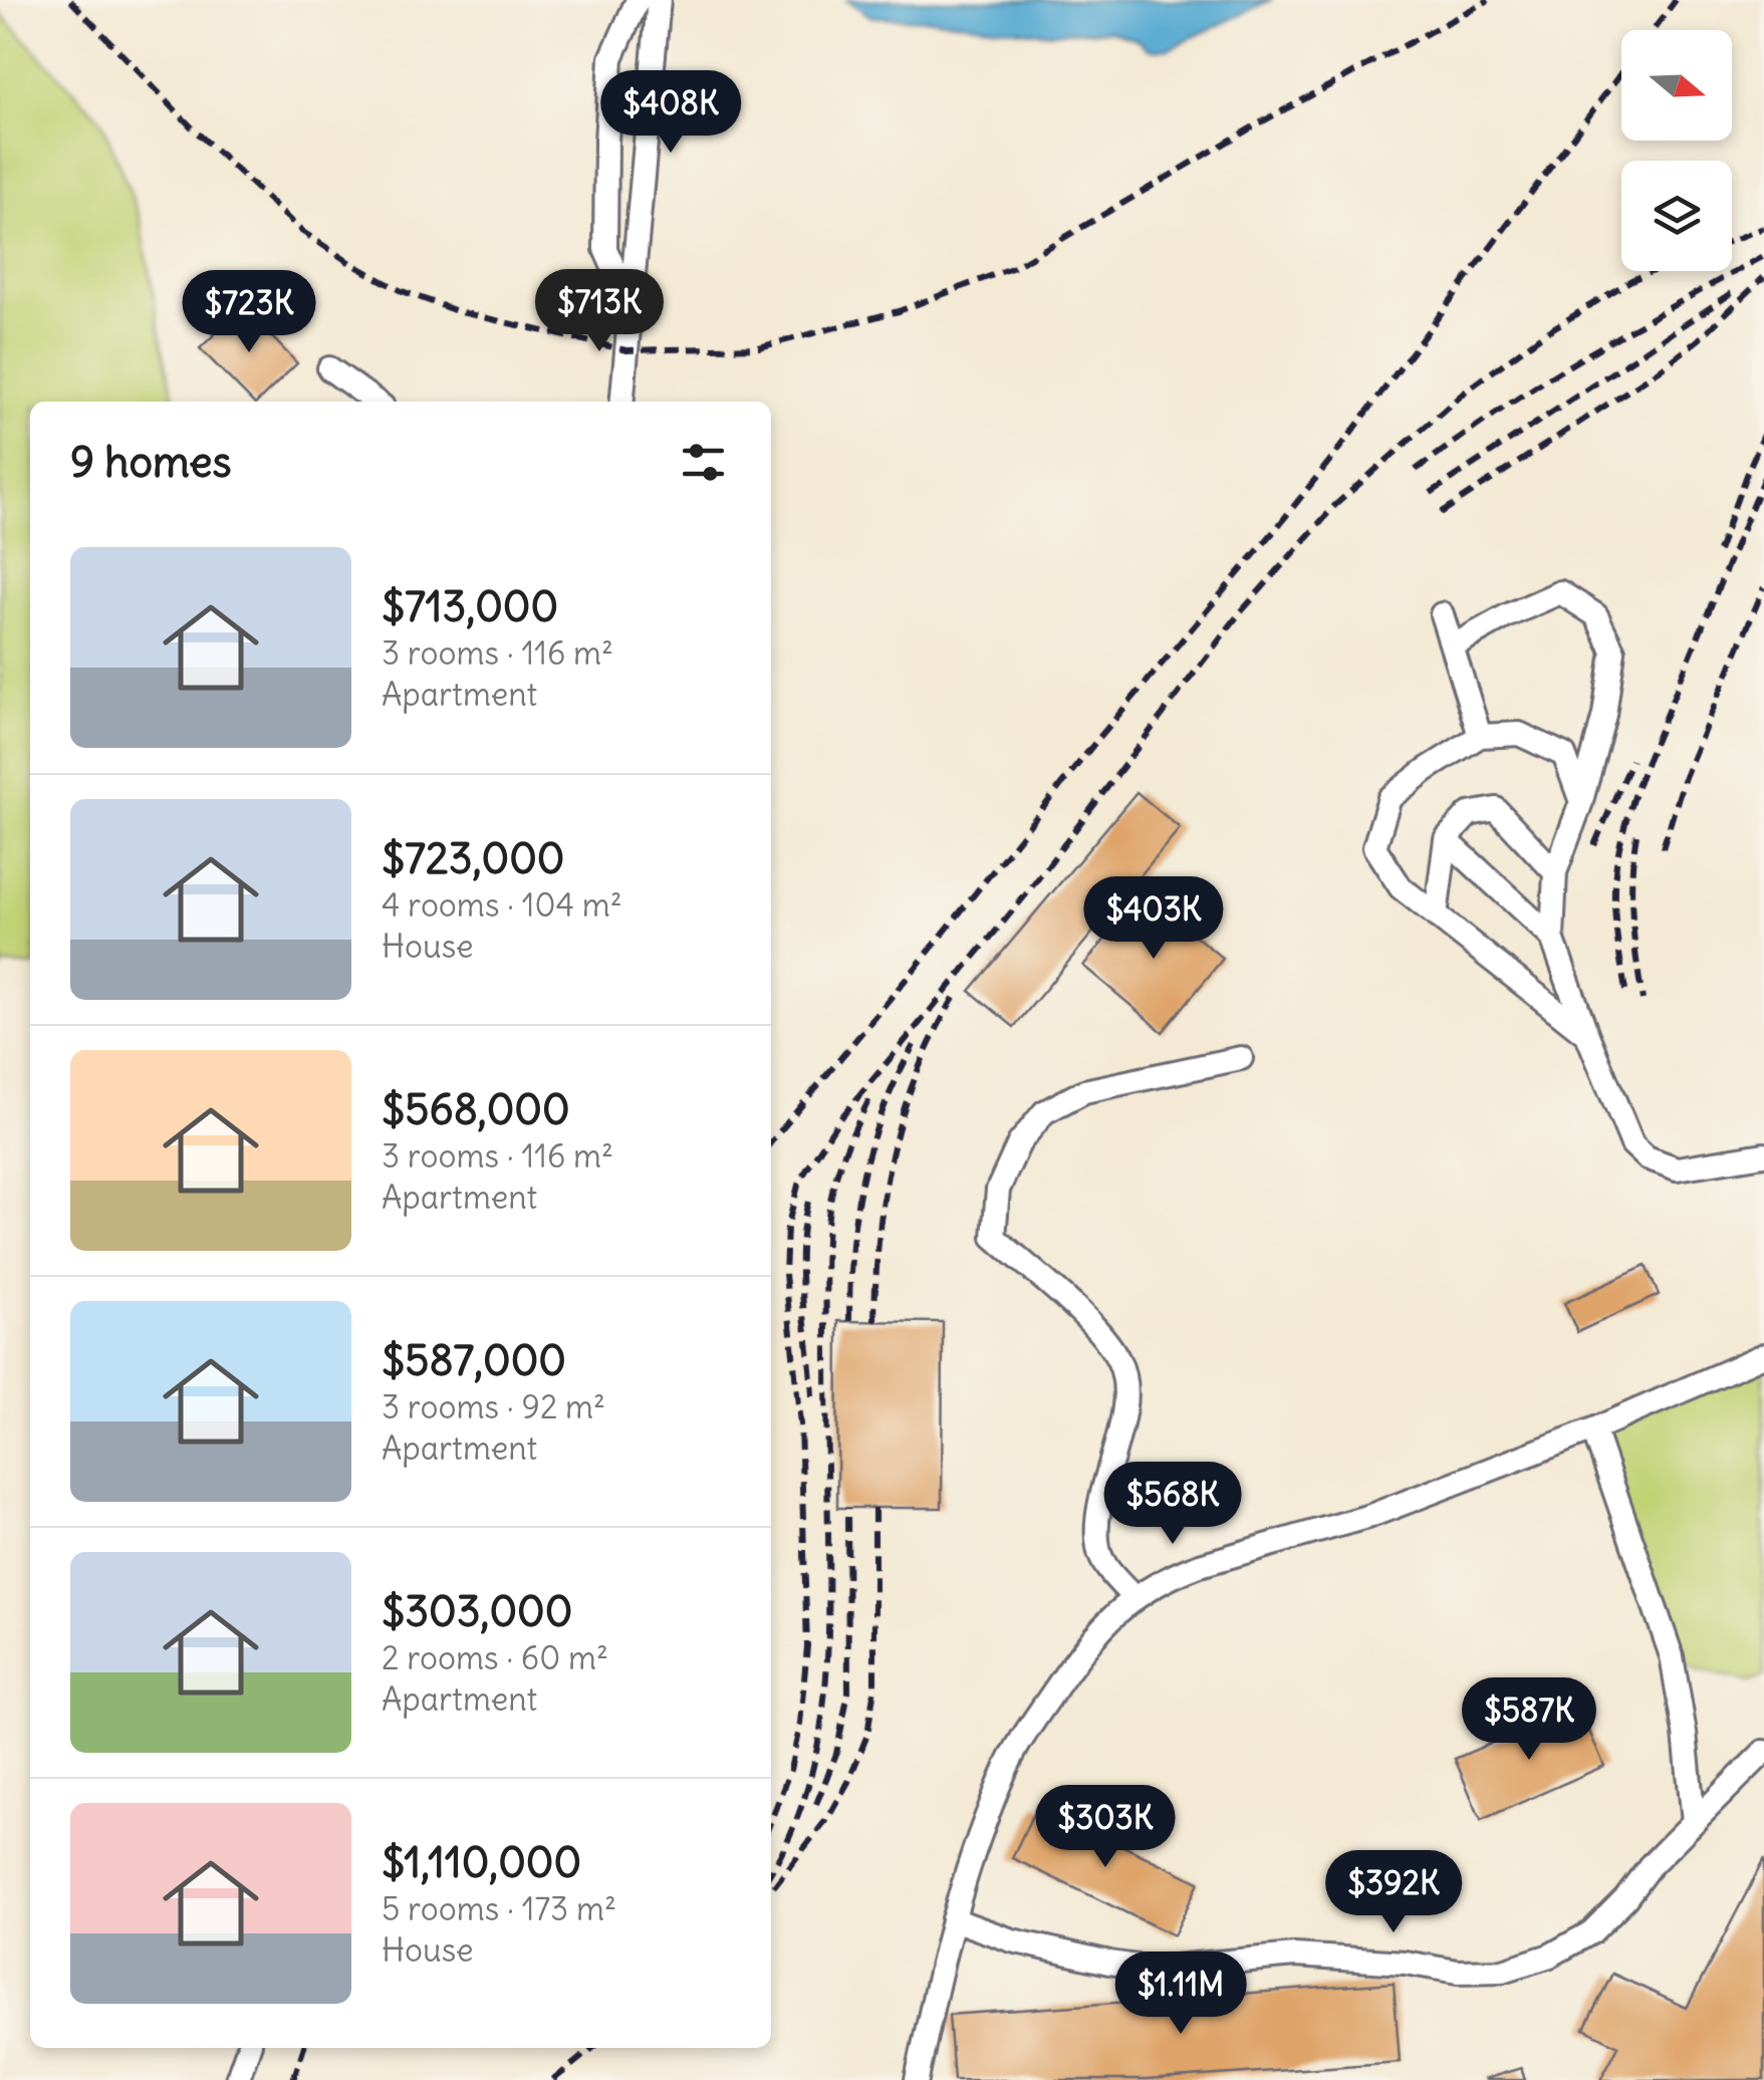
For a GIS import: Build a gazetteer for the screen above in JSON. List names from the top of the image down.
{
  "north": "right",
  "page": {
    "price": [
      "$408K",
      "$713K",
      "$723K",
      "$403K",
      "$568K",
      "$587K",
      "$303K",
      "$392K",
      "$1.11M"
    ],
    "heading": "9 homes",
    "list": [
      {
        "name": "$713,000",
        "note": "3 rooms · 116 m² · Apartment"
      },
      {
        "name": "$723,000",
        "note": "4 rooms · 104 m² · House"
      },
      {
        "name": "$568,000",
        "note": "3 rooms · 116 m² · Apartment"
      },
      {
        "name": "$587,000",
        "note": "3 rooms · 92 m² · Apartment"
      },
      {
        "name": "$303,000",
        "note": "2 rooms · 60 m² · Apartment"
      },
      {
        "name": "$1,110,000",
        "note": "5 rooms · 173 m² · House"
      }
    ]
  }
}
